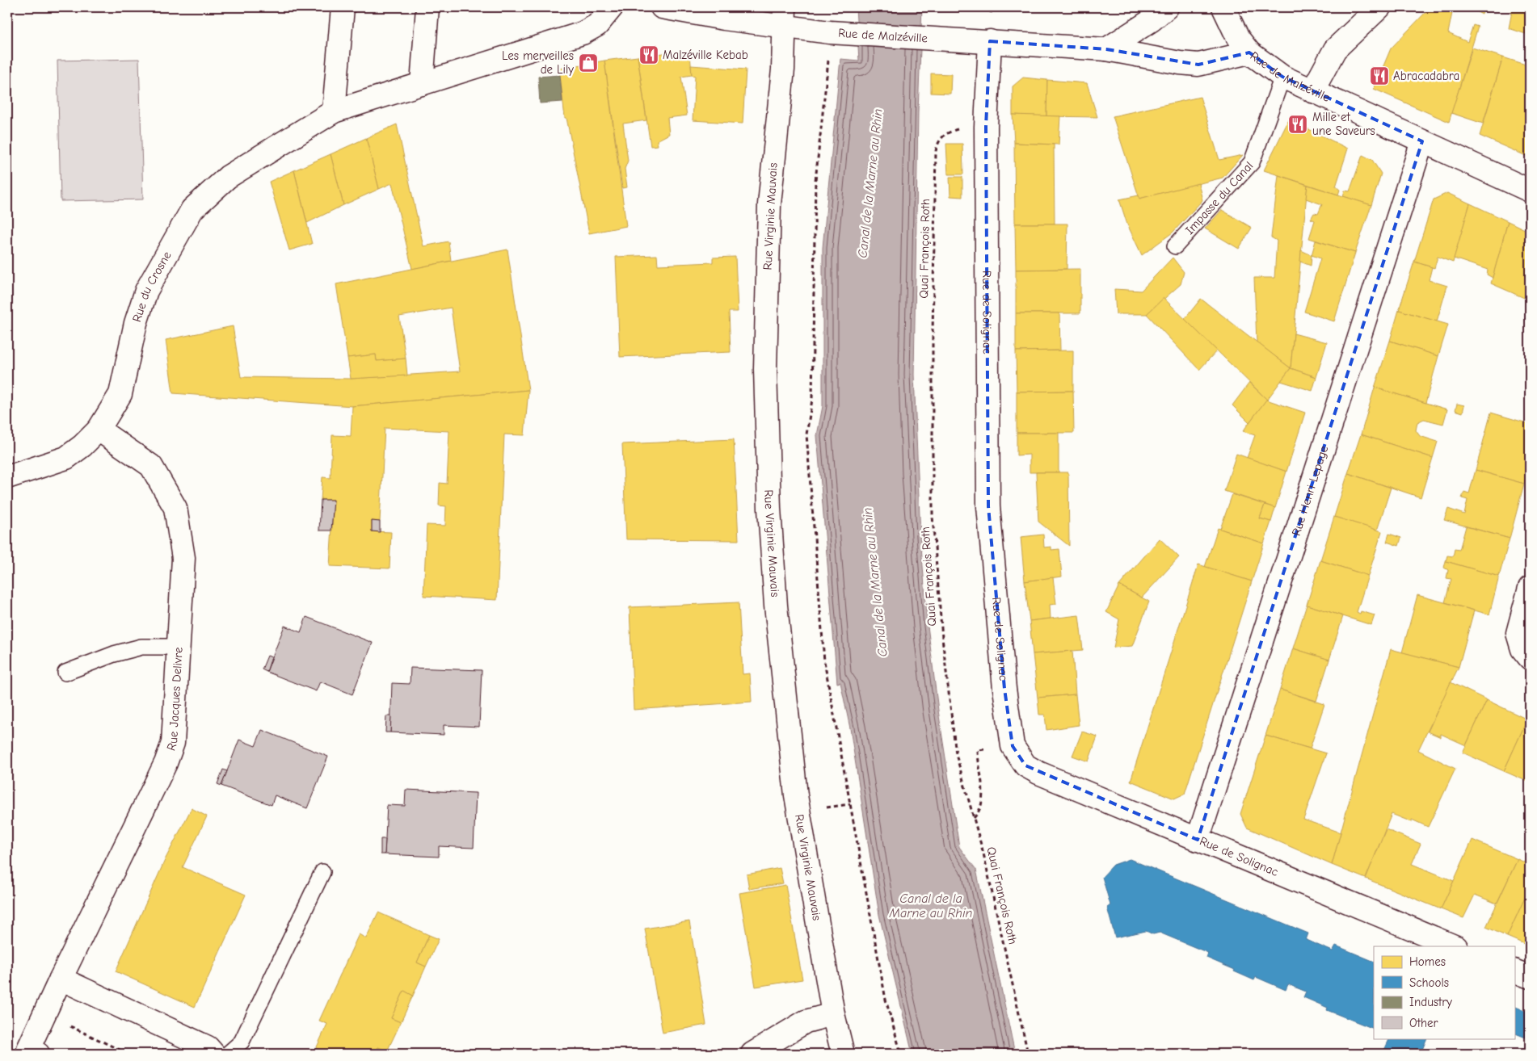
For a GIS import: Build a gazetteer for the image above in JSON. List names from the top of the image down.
{
  "streets": {
    "street": [
      "Rue de Malzéville",
      "Rue Virginie Mauvais",
      "Rue du Crosne",
      "Rue de Solignac",
      "Rue Henri Lepage",
      "Rue Jacques Delivre"
    ],
    "lane": ["Impasse du Canal"],
    "path": ["Quai François Roth"]
  },
  "crossings": [
    ["Rue de Malzéville", "Impasse du Canal"],
    ["Rue de Malzéville", "Rue Virginie Mauvais"],
    ["Rue de Malzéville", "Rue de Solignac"],
    ["Rue de Malzéville", "Rue Henri Lepage"],
    ["Quai François Roth", "Rue de Solignac"],
    ["Rue du Crosne", "Rue Jacques Delivre"],
    ["Rue de Solignac", "Rue Henri Lepage"]
  ],
  "water": ["Canal de la Marne au Rhin"],
  "places": {
    "restaurant": ["Malzéville Kebab", "Abracadabra", "Mille et une Saveurs"],
    "shop": ["Les merveilles de Lily"]
  },
  "legend": [
    "Homes",
    "Schools",
    "Industry",
    "Other"
  ]
}
